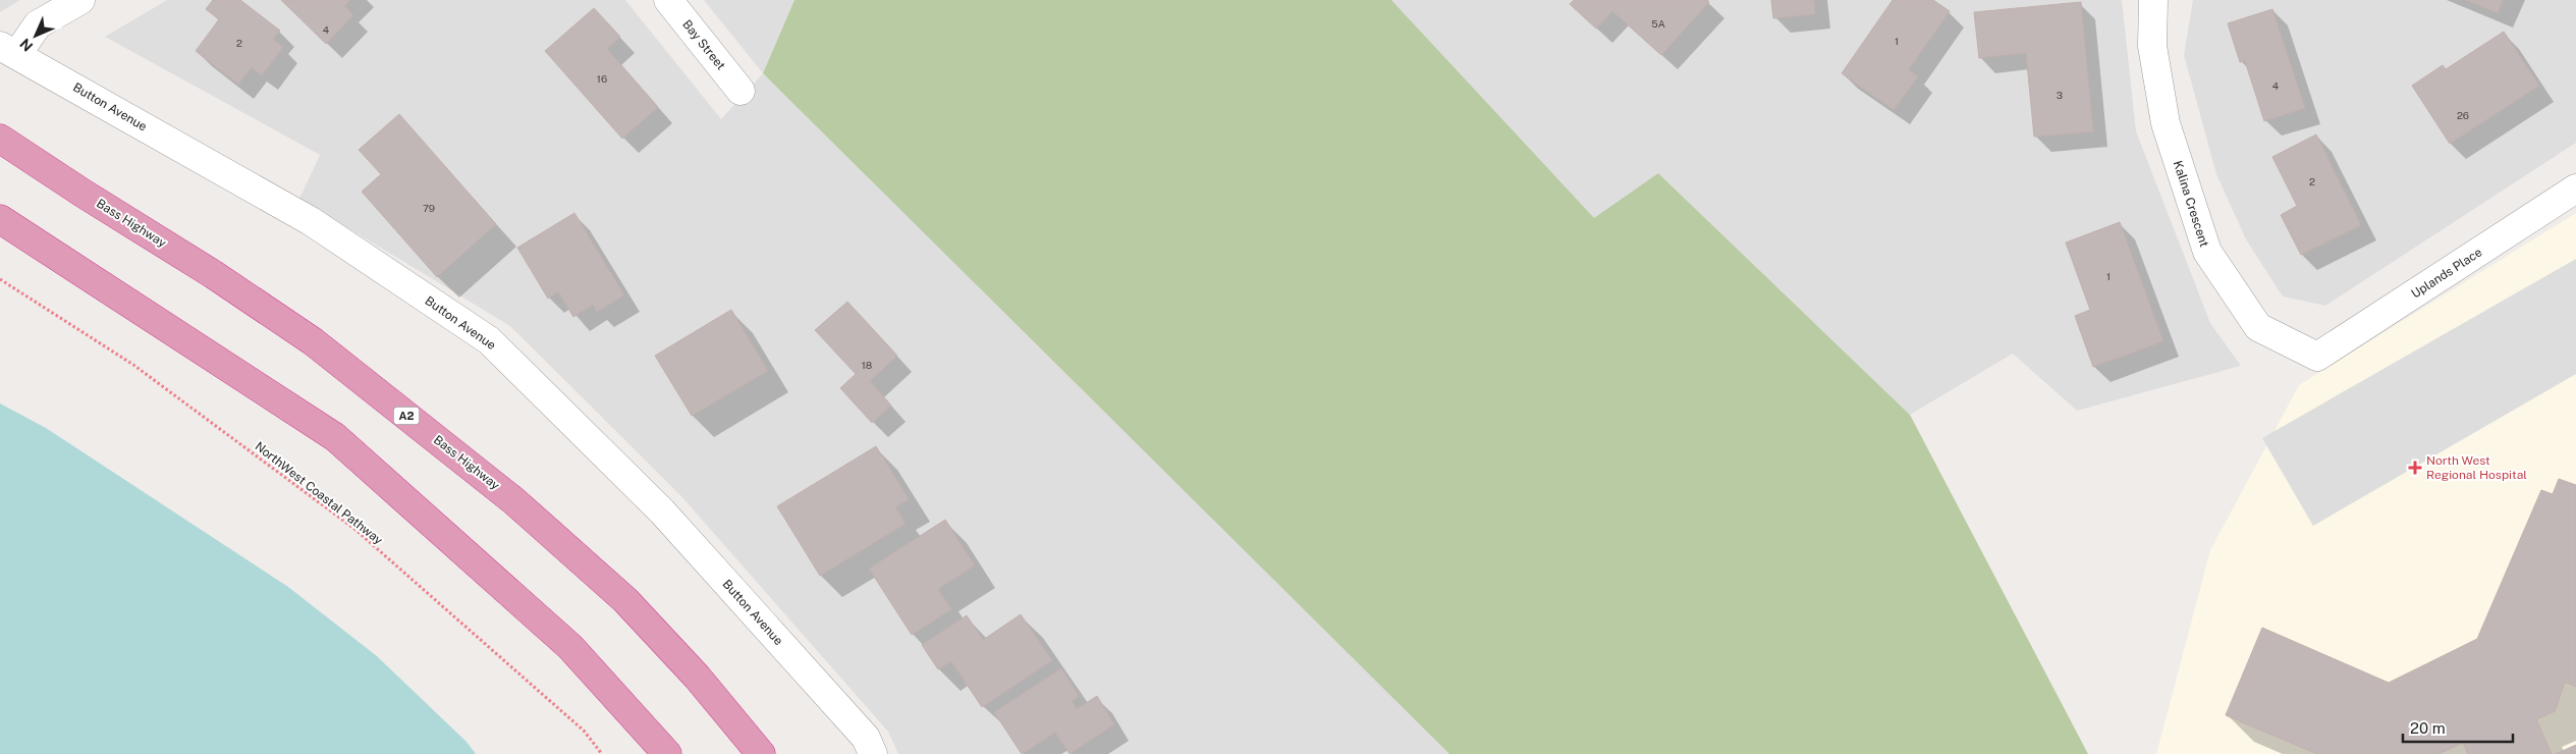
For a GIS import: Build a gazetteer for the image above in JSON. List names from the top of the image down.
{
  "streets": {
    "highway": ["Bass Highway", "A2"],
    "street": [
      "Bay Street",
      "Button Avenue",
      "Kalina Crescent",
      "Uplands Place"
    ],
    "path": ["NorthWest Coastal Pathway"]
  },
  "crossings": [
    ["Kalina Crescent", "Uplands Place"]
  ],
  "places": {
    "health": ["North West Regional Hospital"]
  },
  "house_numbers": [
    "5A",
    "4",
    "1",
    "2",
    "16",
    "4",
    "3",
    "26",
    "2",
    "79",
    "1",
    "18"
  ],
  "scale_bar": "20 m",
  "north": "bottom left"
}
